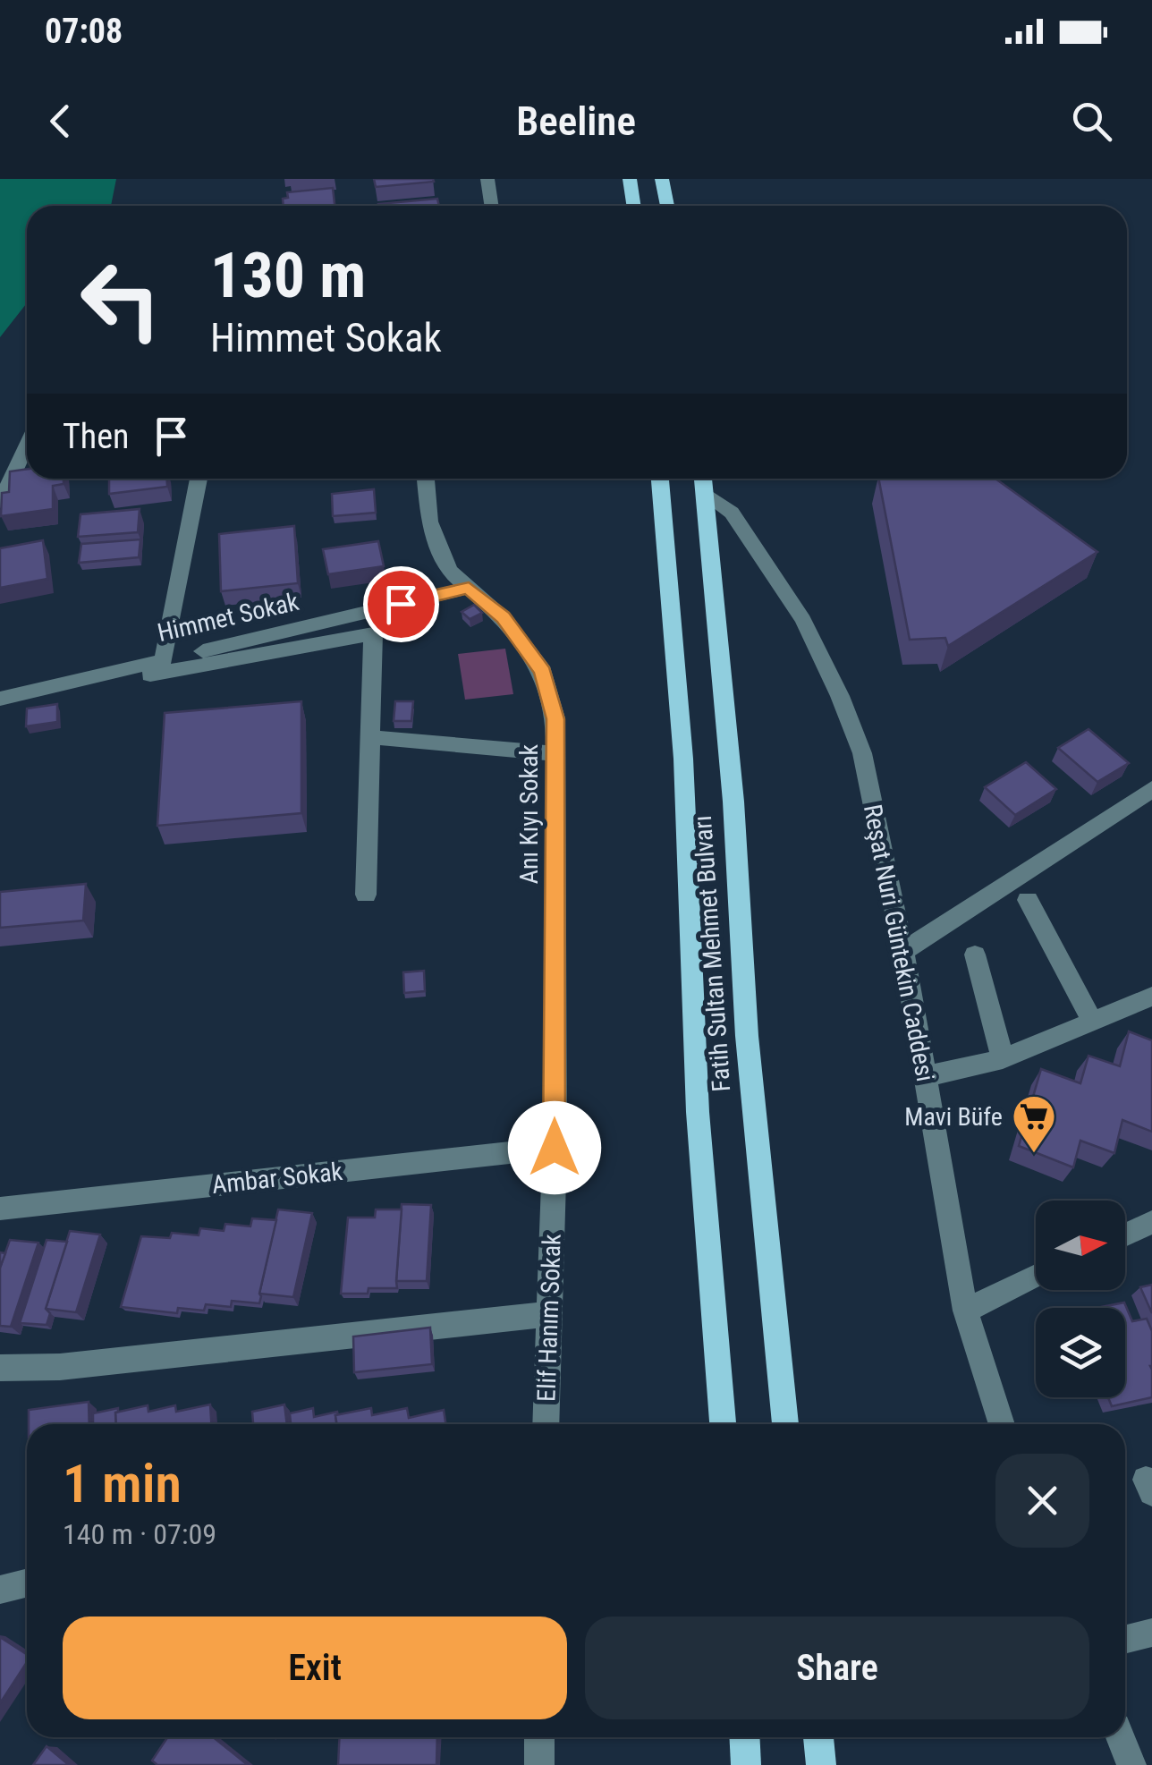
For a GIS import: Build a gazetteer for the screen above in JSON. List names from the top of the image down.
{
  "streets": {
    "main road": ["Fatih Sultan Mehmet Bulvarı"],
    "street": [
      "Himmet Sokak",
      "Anı Kıyı Sokak",
      "Reşat Nuri Güntekin Caddesi",
      "Ambar Sokak",
      "Elif Hanım Sokak"
    ]
  },
  "crossings": [
    ["Himmet Sokak", "Anı Kıyı Sokak"],
    ["Anı Kıyı Sokak", "Ambar Sokak"],
    ["Anı Kıyı Sokak", "Elif Hanım Sokak"],
    ["Reşat Nuri Güntekin Caddesi", "Fatih Sultan Mehmet Bulvarı"],
    ["Ambar Sokak", "Elif Hanım Sokak"]
  ],
  "places": {
    "supermarket": ["Mavi Büfe"]
  },
  "north": "right",
  "page": {
    "status": "07:08",
    "header": "Beeline",
    "turn": ["130 m", "Himmet Sokak"],
    "then": "Then",
    "heading": ["1 min", "140 m · 07:09"],
    "buttons": ["Exit", "Share"]
  }
}
